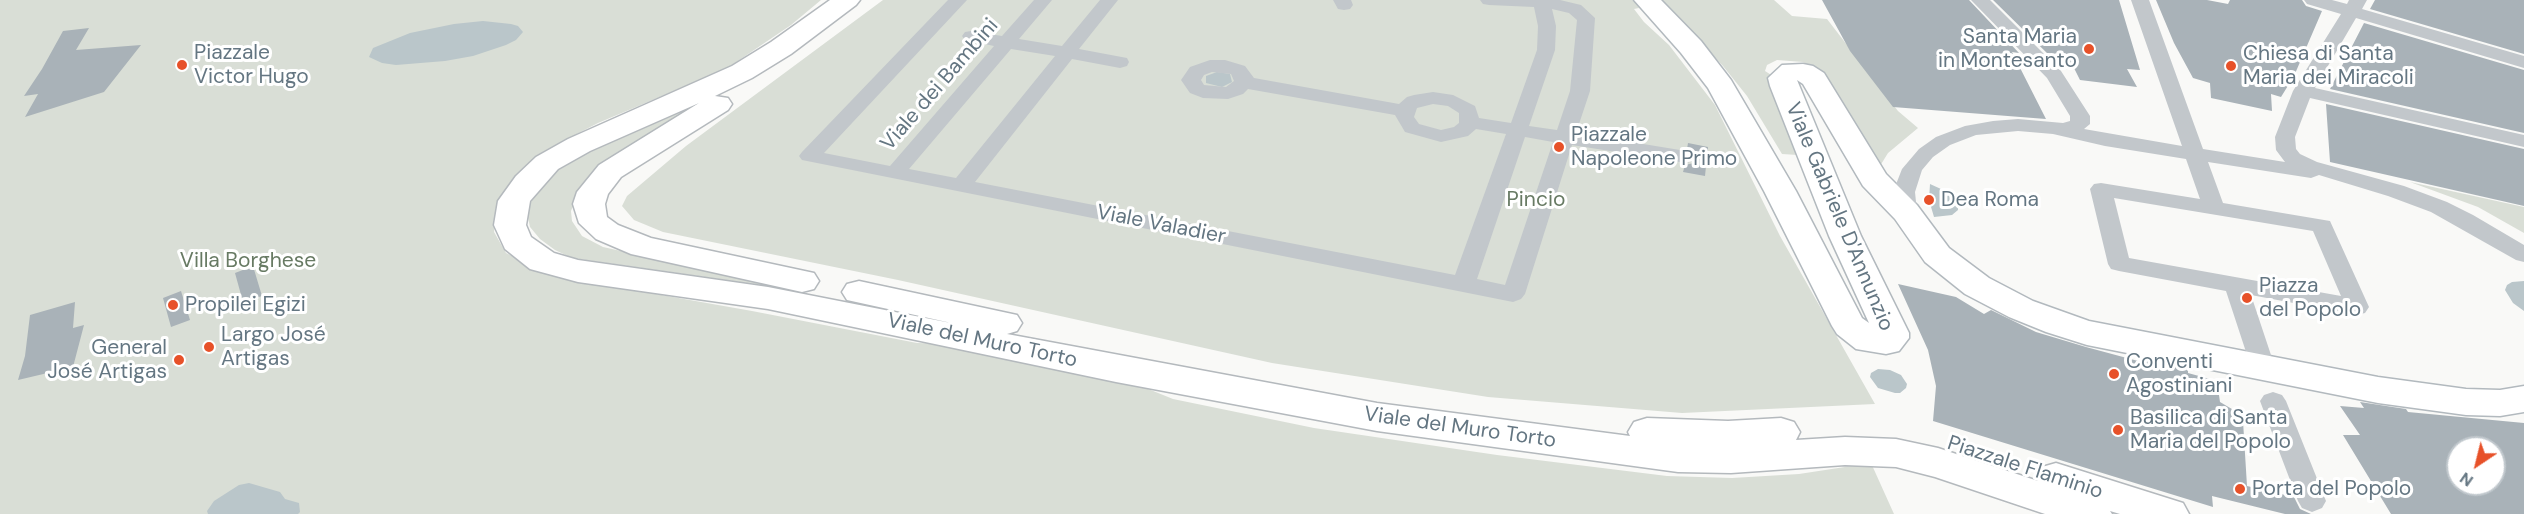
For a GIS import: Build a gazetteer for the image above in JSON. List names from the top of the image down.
{
  "streets": {
    "main road": ["Viale Gabriele D'Annunzio", "Viale del Muro Torto", "Piazzale Flaminio"],
    "street": ["Viale dei Bambini", "Viale Valadier"]
  },
  "crossings": [
    ["Viale dei Bambini", "Viale Valadier"],
    ["Viale del Muro Torto", "Piazzale Flaminio"]
  ],
  "parks": ["Pincio", "Villa Borghese"],
  "places": [
    "Santa Maria in Montesanto",
    "Piazzale Victor Hugo",
    "Chiesa di Santa Maria dei Miracoli",
    "Piazzale Napoleone Primo",
    "Dea Roma",
    "Piazza del Popolo",
    "Propilei Egizi",
    "Largo José Artigas",
    "General José Artigas",
    "Conventi Agostiniani",
    "Basilica di Santa Maria del Popolo",
    "Porta del Popolo"
  ],
  "north": "bottom left"
}
